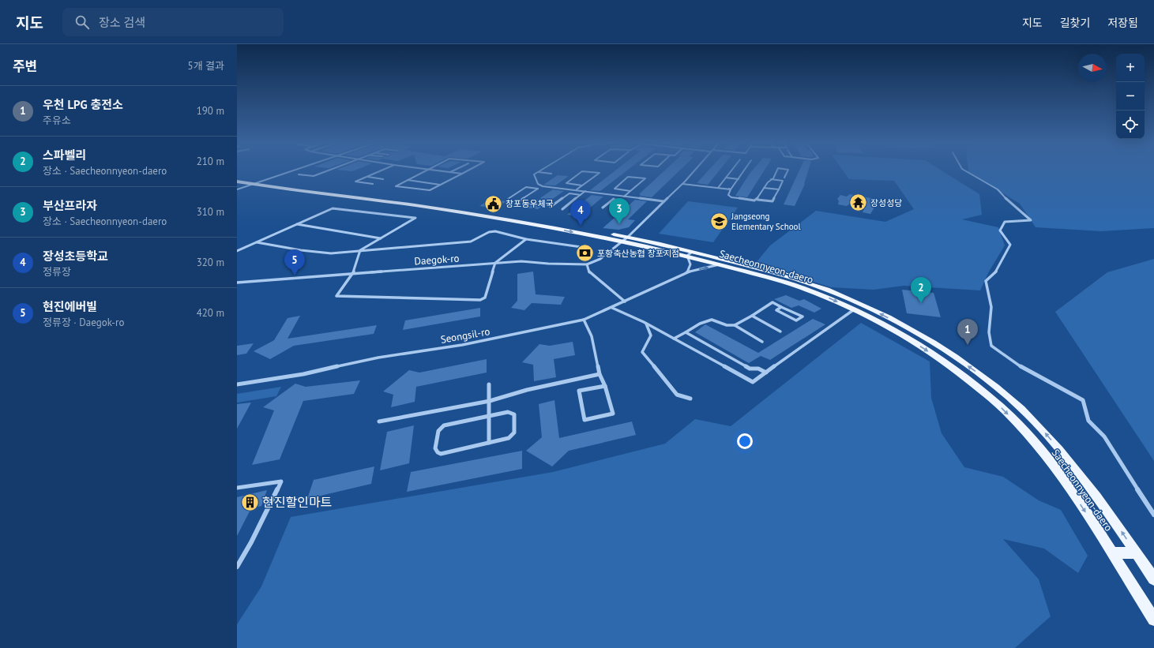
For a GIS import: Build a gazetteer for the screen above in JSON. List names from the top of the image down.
{
  "streets": {
    "main road": ["Saecheonnyeon-daero"],
    "street": ["Daegok-ro", "Seongsil-ro"]
  },
  "crossings": [
    ["Daegok-ro", "Saecheonnyeon-daero"],
    ["Saecheonnyeon-daero", "Seongsil-ro"]
  ],
  "places": {
    "temple": ["장성성당"],
    "public building": ["창포동우체국"],
    "school or university": ["Jangseong Elementary School"],
    "bank": ["포항축산농협 창포지점"],
    "building": ["현진할인마트"]
  },
  "north": "right",
  "page": {
    "header": "지도",
    "search": "장소 검색",
    "nav": ["지도", "길찾기", "저장됨"],
    "heading": ["주변", "5개 결과"],
    "map_buttons": ["+", "−"],
    "list": [
      {
        "mark": "1",
        "name": "우천 LPG 충전소",
        "note": "주유소",
        "value": "190 m"
      },
      {
        "mark": "2",
        "name": "스파벨리",
        "note": "장소 · Saecheonnyeon-daero",
        "value": "210 m"
      },
      {
        "mark": "3",
        "name": "부산프라자",
        "note": "장소 · Saecheonnyeon-daero",
        "value": "310 m"
      },
      {
        "mark": "4",
        "name": "장성초등학교",
        "note": "정류장",
        "value": "320 m"
      },
      {
        "mark": "5",
        "name": "현진에버빌",
        "note": "정류장 · Daegok-ro",
        "value": "420 m"
      }
    ],
    "pins": [
      "3",
      "4",
      "5",
      "2",
      "1"
    ]
  }
}
